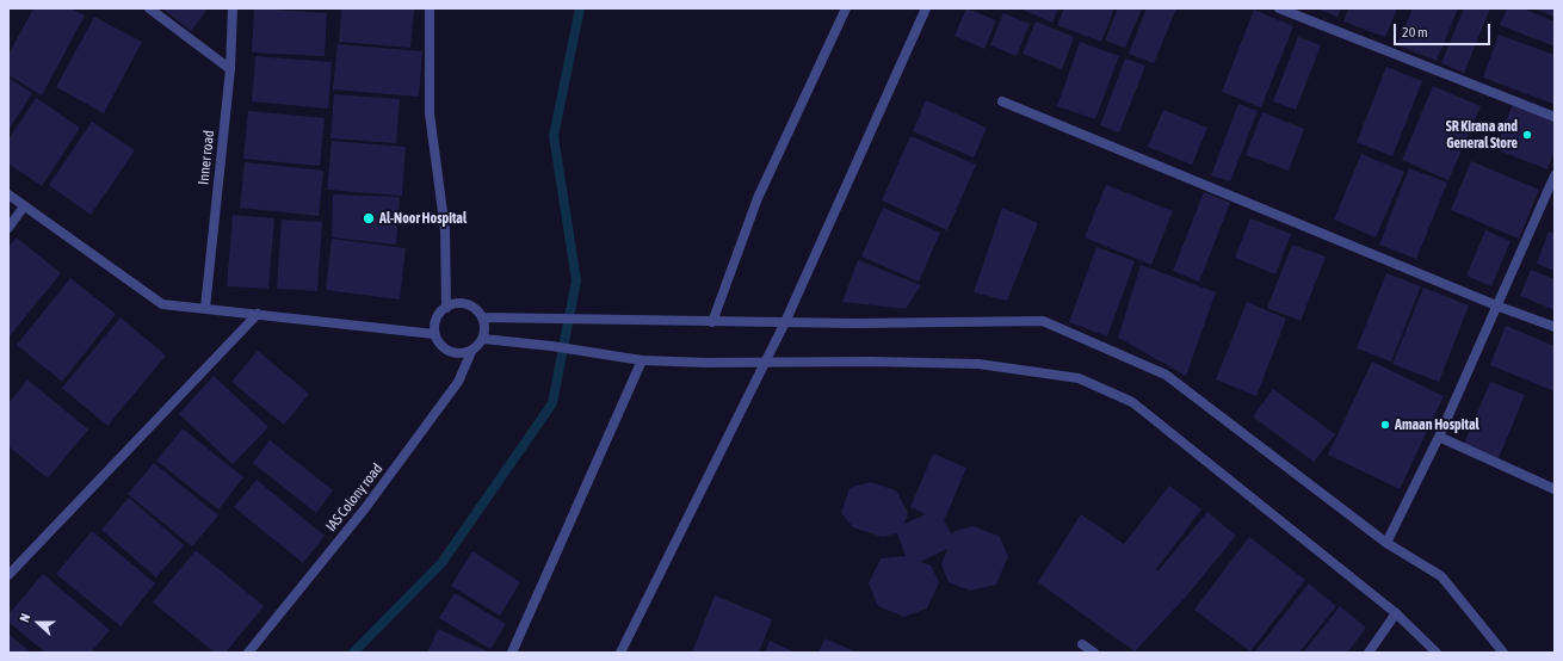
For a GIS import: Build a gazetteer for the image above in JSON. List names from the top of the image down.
{
  "streets": {
    "street": ["Inner road", "IAS Colony road"]
  },
  "places": ["SR Kirana and General Store", "Al-Noor Hospital", "Amaan Hospital"],
  "scale_bar": "20 m",
  "north": "left"
}
